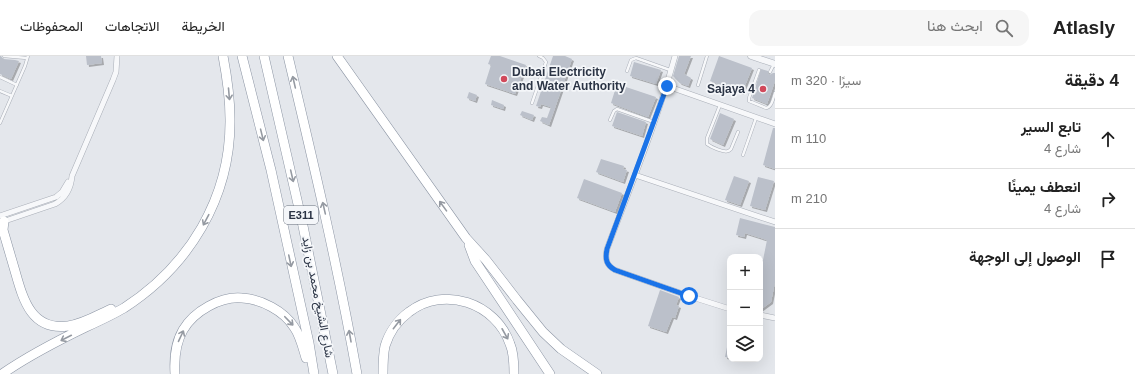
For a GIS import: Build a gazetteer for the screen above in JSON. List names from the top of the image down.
{
  "streets": {
    "highway": ["E311", "شارع الشيخ محمد بن زايد"]
  },
  "places": ["Dubai Electricity and Water Authority", "Sajaya 4"],
  "page": {
    "header": "Atlasly",
    "search": "ابحث هنا",
    "nav": ["الخريطة", "الاتجاهات", "المحفوظات"],
    "heading": ["4 دقيقة", "سيرًا · 320 m"],
    "list": [
      ["تابع السير", "شارع 4", "110 m"],
      ["انعطف يمينًا", "شارع 4", "210 m"],
      "الوصول إلى الوجهة"
    ],
    "map_buttons": ["+", "−"]
  }
}
